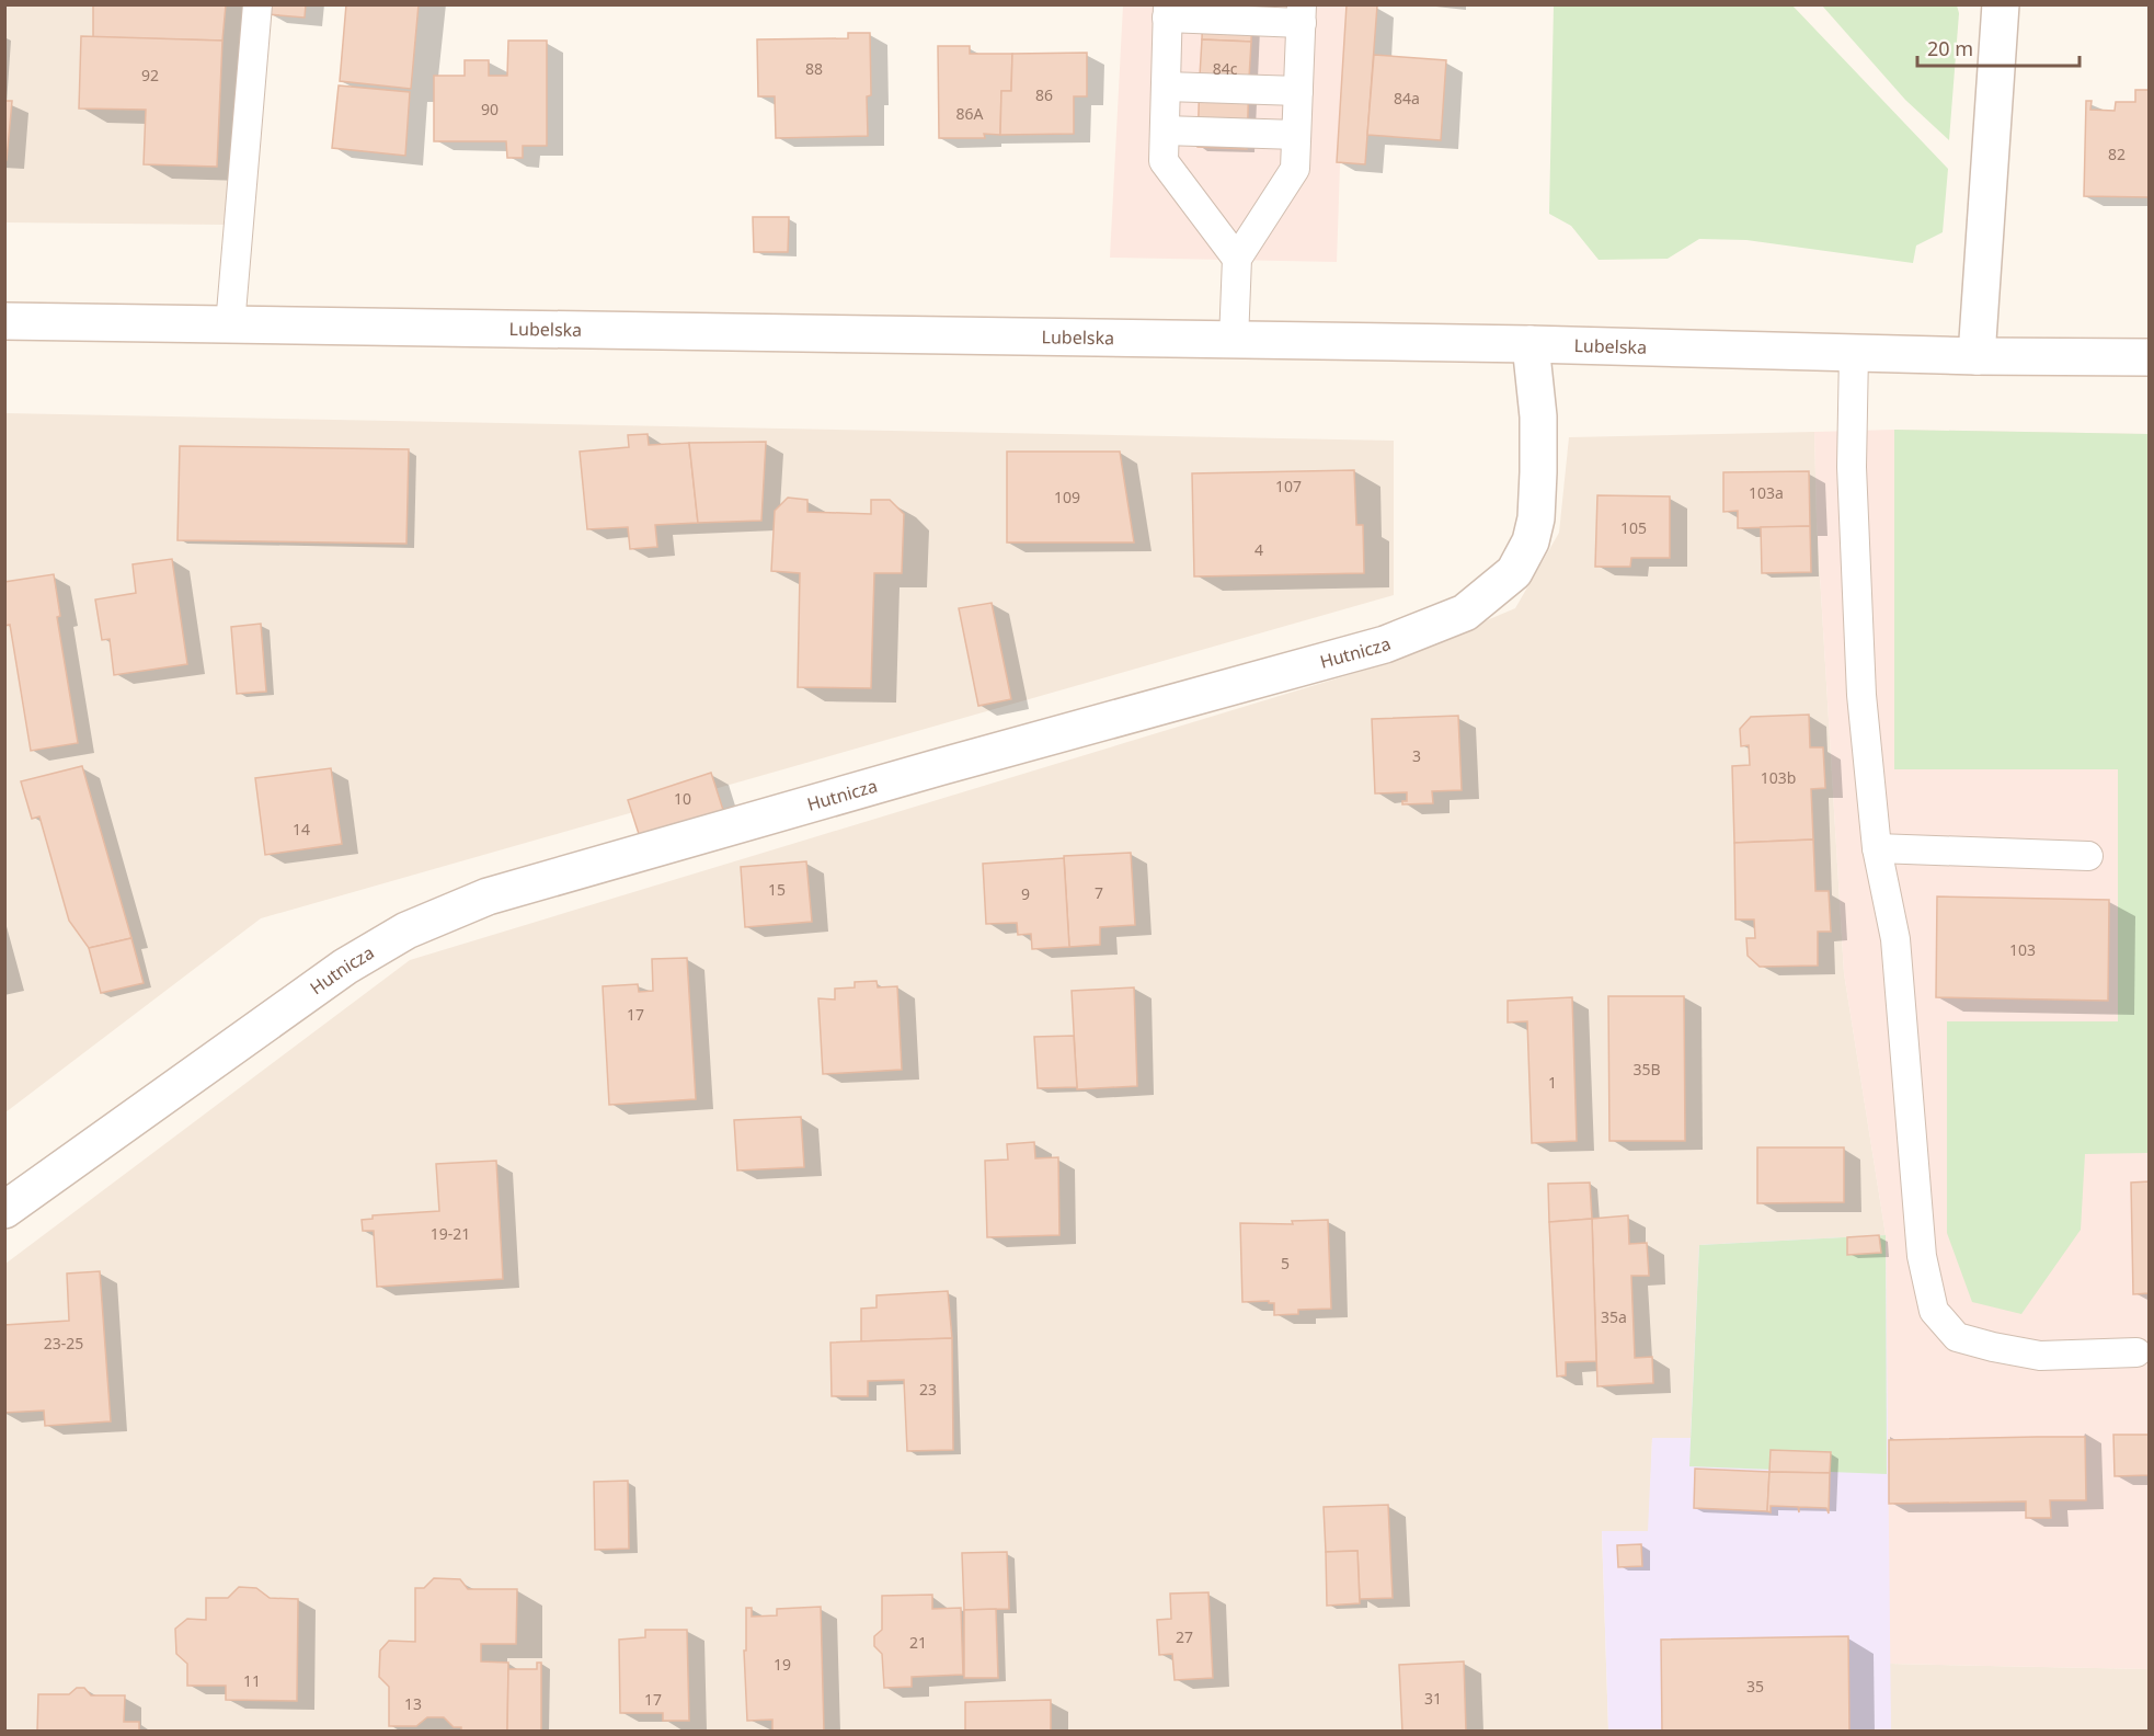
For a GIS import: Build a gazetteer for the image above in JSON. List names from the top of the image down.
{
  "streets": {
    "street": ["Lubelska", "Hutnicza"]
  },
  "crossings": [
    ["Lubelska", "Hutnicza"]
  ],
  "house_numbers": [
    "88",
    "84c",
    "92",
    "86",
    "84a",
    "90",
    "86A",
    "82",
    "107",
    "103a",
    "109",
    "105",
    "4",
    "3",
    "103b",
    "10",
    "14",
    "15",
    "7",
    "9",
    "103",
    "17",
    "35B",
    "1",
    "19-21",
    "5",
    "35a",
    "23-25",
    "23",
    "27",
    "21",
    "19",
    "11",
    "35",
    "31",
    "17",
    "13"
  ],
  "scale_bar": "20 m"
}
